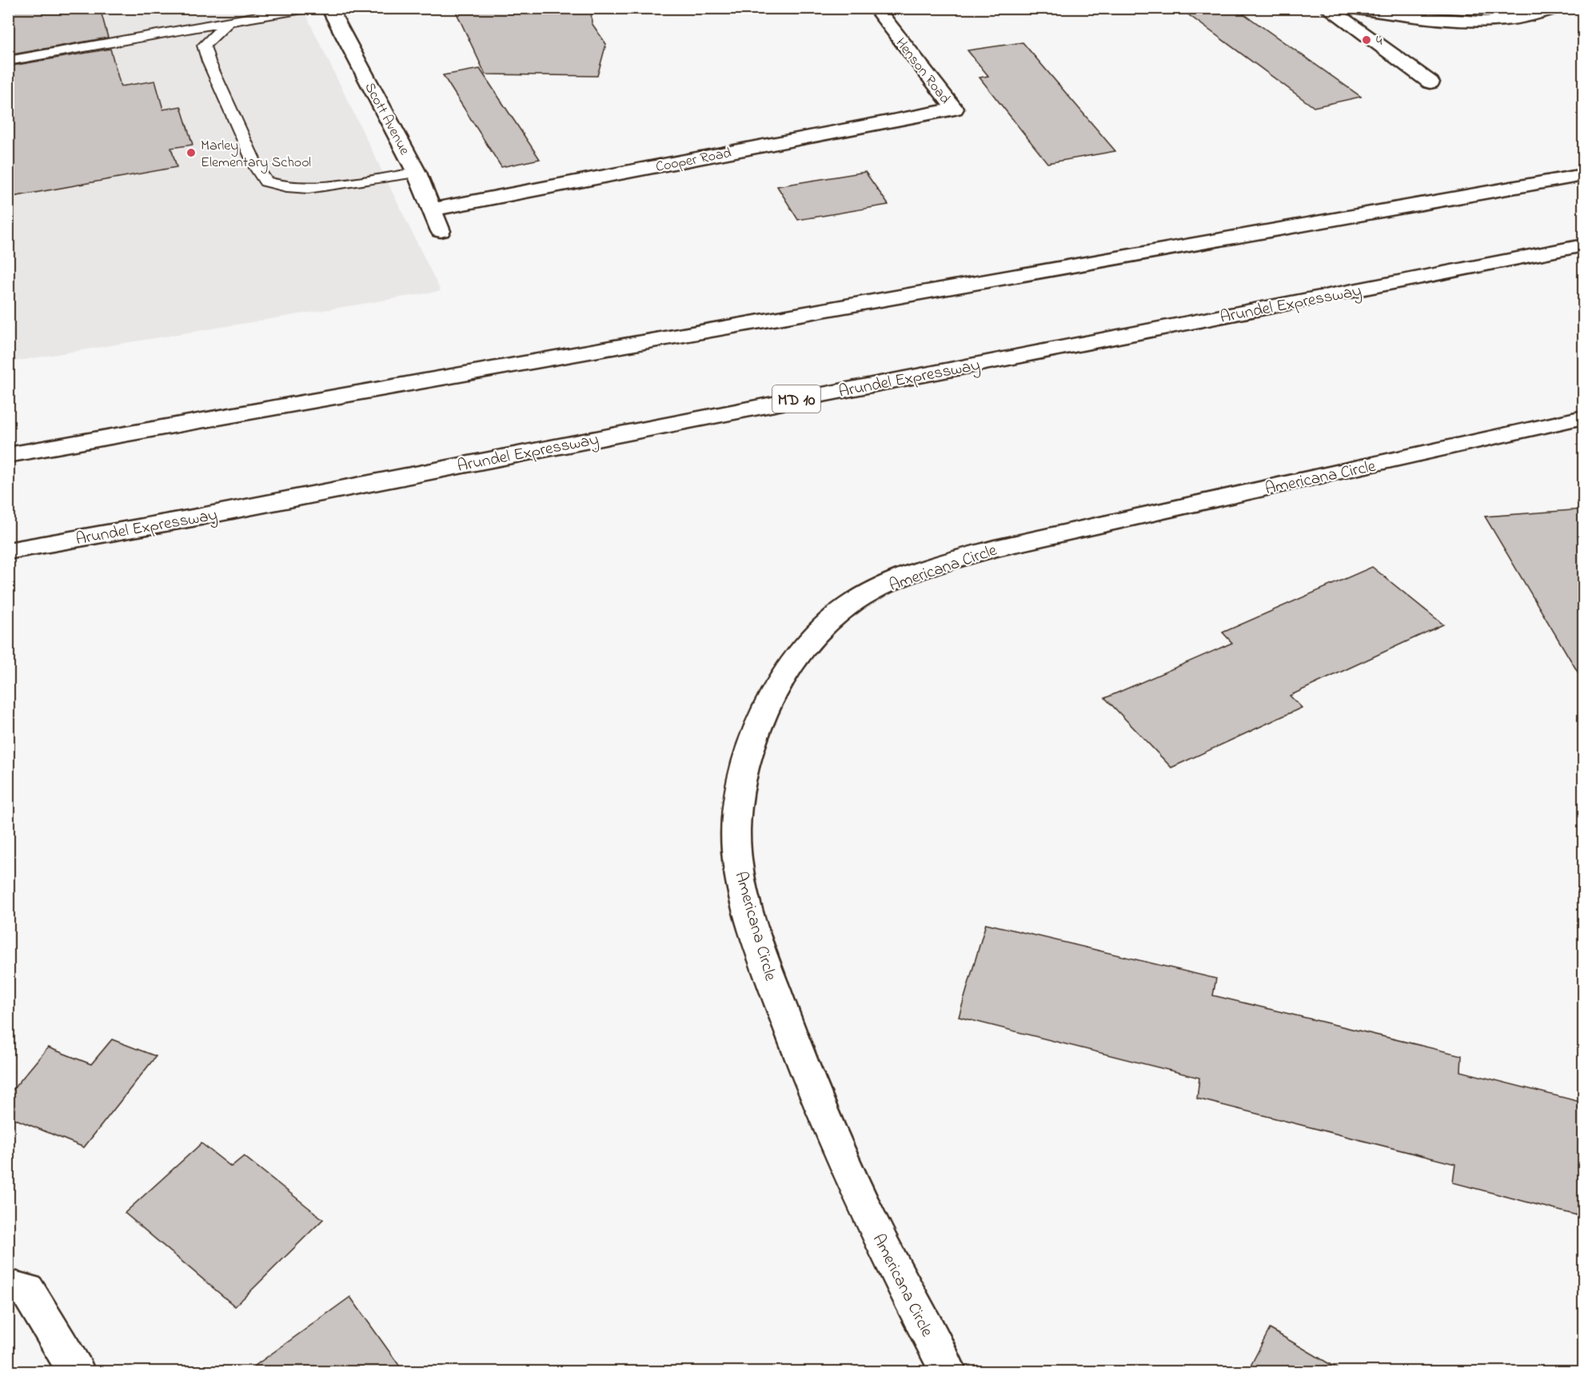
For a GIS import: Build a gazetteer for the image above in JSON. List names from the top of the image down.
{
  "streets": {
    "main road": [
      "Henson Road",
      "Scott Avenue",
      "Cooper Road",
      "Arundel Expressway",
      "MD 10",
      "Americana Circle"
    ]
  },
  "crossings": [
    ["Henson Road", "Cooper Road"],
    ["Scott Avenue", "Cooper Road"]
  ],
  "places": ["4", "Marley Elementary School"]
}
